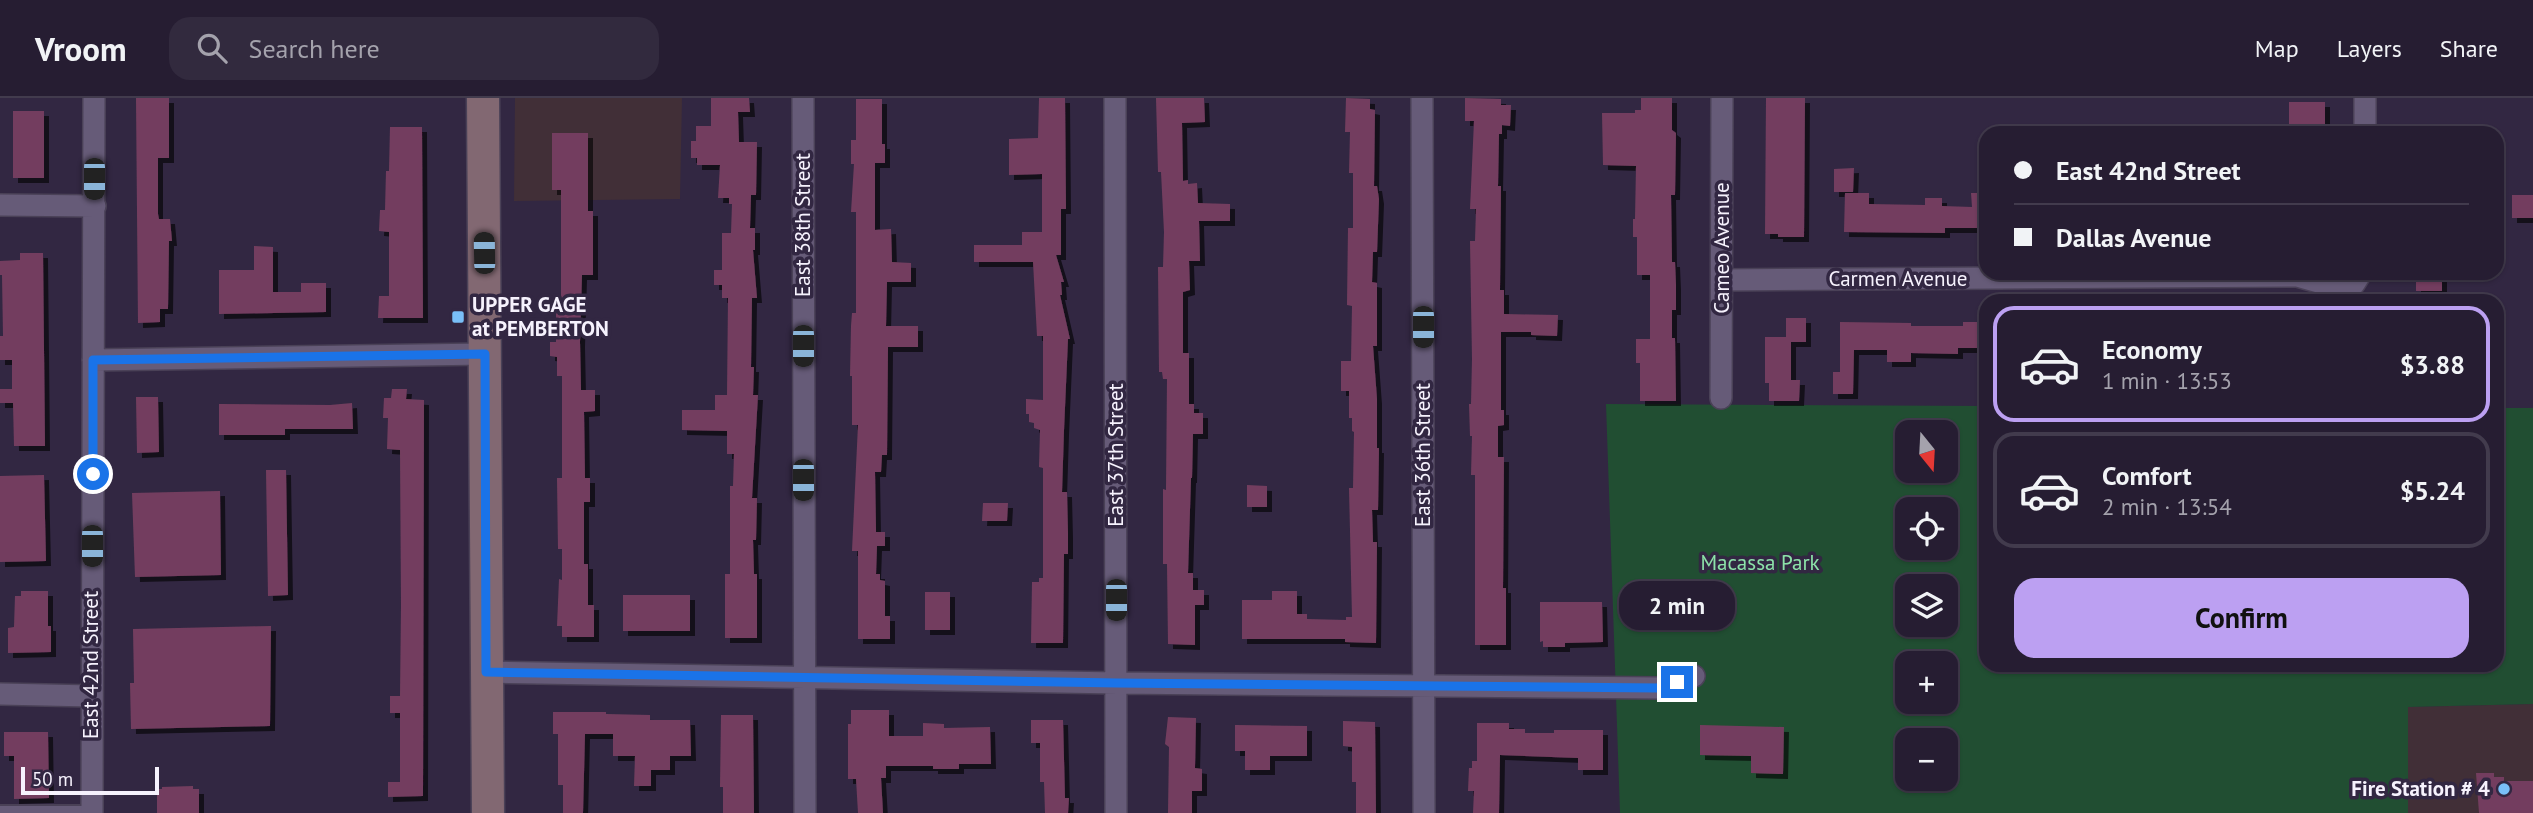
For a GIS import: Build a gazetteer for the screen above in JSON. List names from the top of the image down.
{
  "streets": {
    "street": [
      "East 38th Street",
      "Cameo Avenue",
      "Carmen Avenue",
      "East 37th Street",
      "East 36th Street",
      "East 42nd Street"
    ]
  },
  "crossings": [
    ["Cameo Avenue", "Carmen Avenue"]
  ],
  "parks": ["Macassa Park"],
  "places": {
    "transit": ["UPPER GAGE at PEMBERTON"],
    "other": ["Fire Station # 4"]
  },
  "scale_bar": "50 m",
  "north": "bottom",
  "page": {
    "header": "Vroom",
    "search": "Search here",
    "nav": ["Map", "Layers", "Share"],
    "banner": ["East 42nd Street", "Dallas Avenue"],
    "list": [
      {
        "name": "Economy",
        "note": "1 min · 13:53",
        "value": "$3.88"
      },
      {
        "name": "Comfort",
        "note": "2 min · 13:54",
        "value": "$5.24"
      }
    ],
    "map_buttons": ["+", "−"],
    "buttons": "Confirm",
    "bubble": "2 min",
    "scale": "50 m"
  }
}
